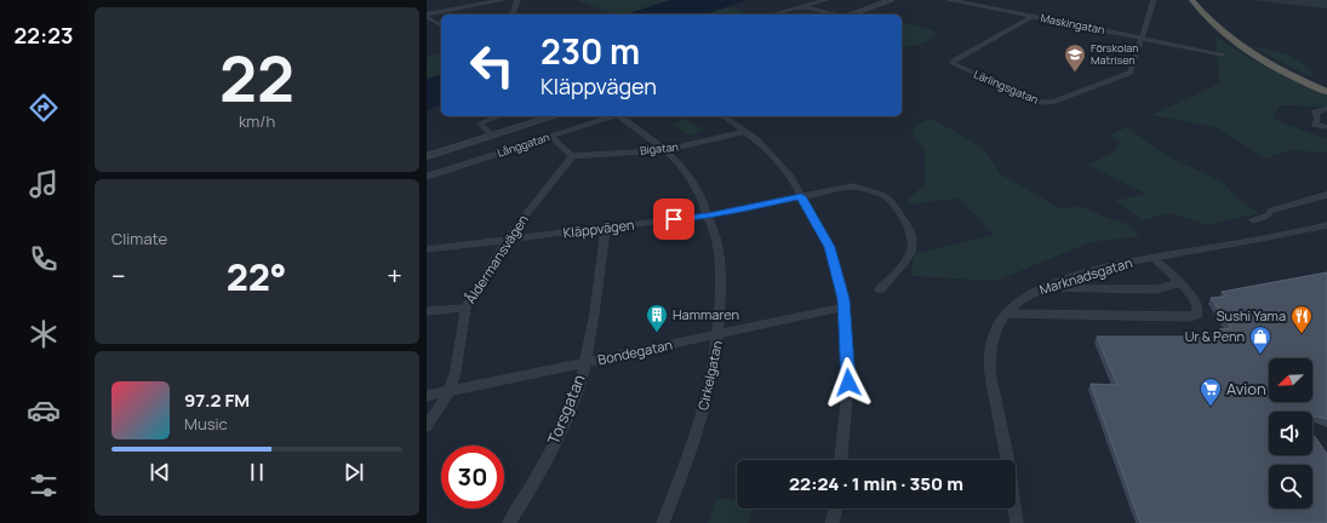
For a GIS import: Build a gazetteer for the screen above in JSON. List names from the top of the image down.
{
  "streets": {
    "street": [
      "Maskingatan",
      "Lärlingsgatan",
      "Långgatan",
      "Bigatan",
      "Kläppvägen",
      "Åldermansvägen",
      "Marknadsgatan",
      "Bondegatan",
      "Cirkelgatan",
      "Torsgatan"
    ]
  },
  "crossings": [
    ["Maskingatan", "Lärlingsgatan"],
    ["Bigatan", "Åldermansvägen"],
    ["Bigatan", "Cirkelgatan"],
    ["Kläppvägen", "Åldermansvägen"],
    ["Kläppvägen", "Cirkelgatan"],
    ["Kläppvägen", "Torsgatan"],
    ["Åldermansvägen", "Bondegatan"],
    ["Bondegatan", "Cirkelgatan"],
    ["Bondegatan", "Torsgatan"]
  ],
  "places": {
    "school or university": ["Förskolan Matrisen"],
    "building": ["Hammaren"],
    "restaurant": ["Sushi Yama"],
    "shop": ["Ur & Penn"],
    "supermarket": ["Avion"]
  },
  "north": "bottom left",
  "page": {
    "tabs": "22:23",
    "tile": [
      ["22", "km/h"],
      "Climate"
    ],
    "turn": ["230 m", "Kläppvägen"],
    "heat": ["−", "22°", "+"],
    "song": ["97.2 FM", "Music"],
    "limit": "30",
    "trip": "22:24 · 1 min · 350 m"
  }
}
